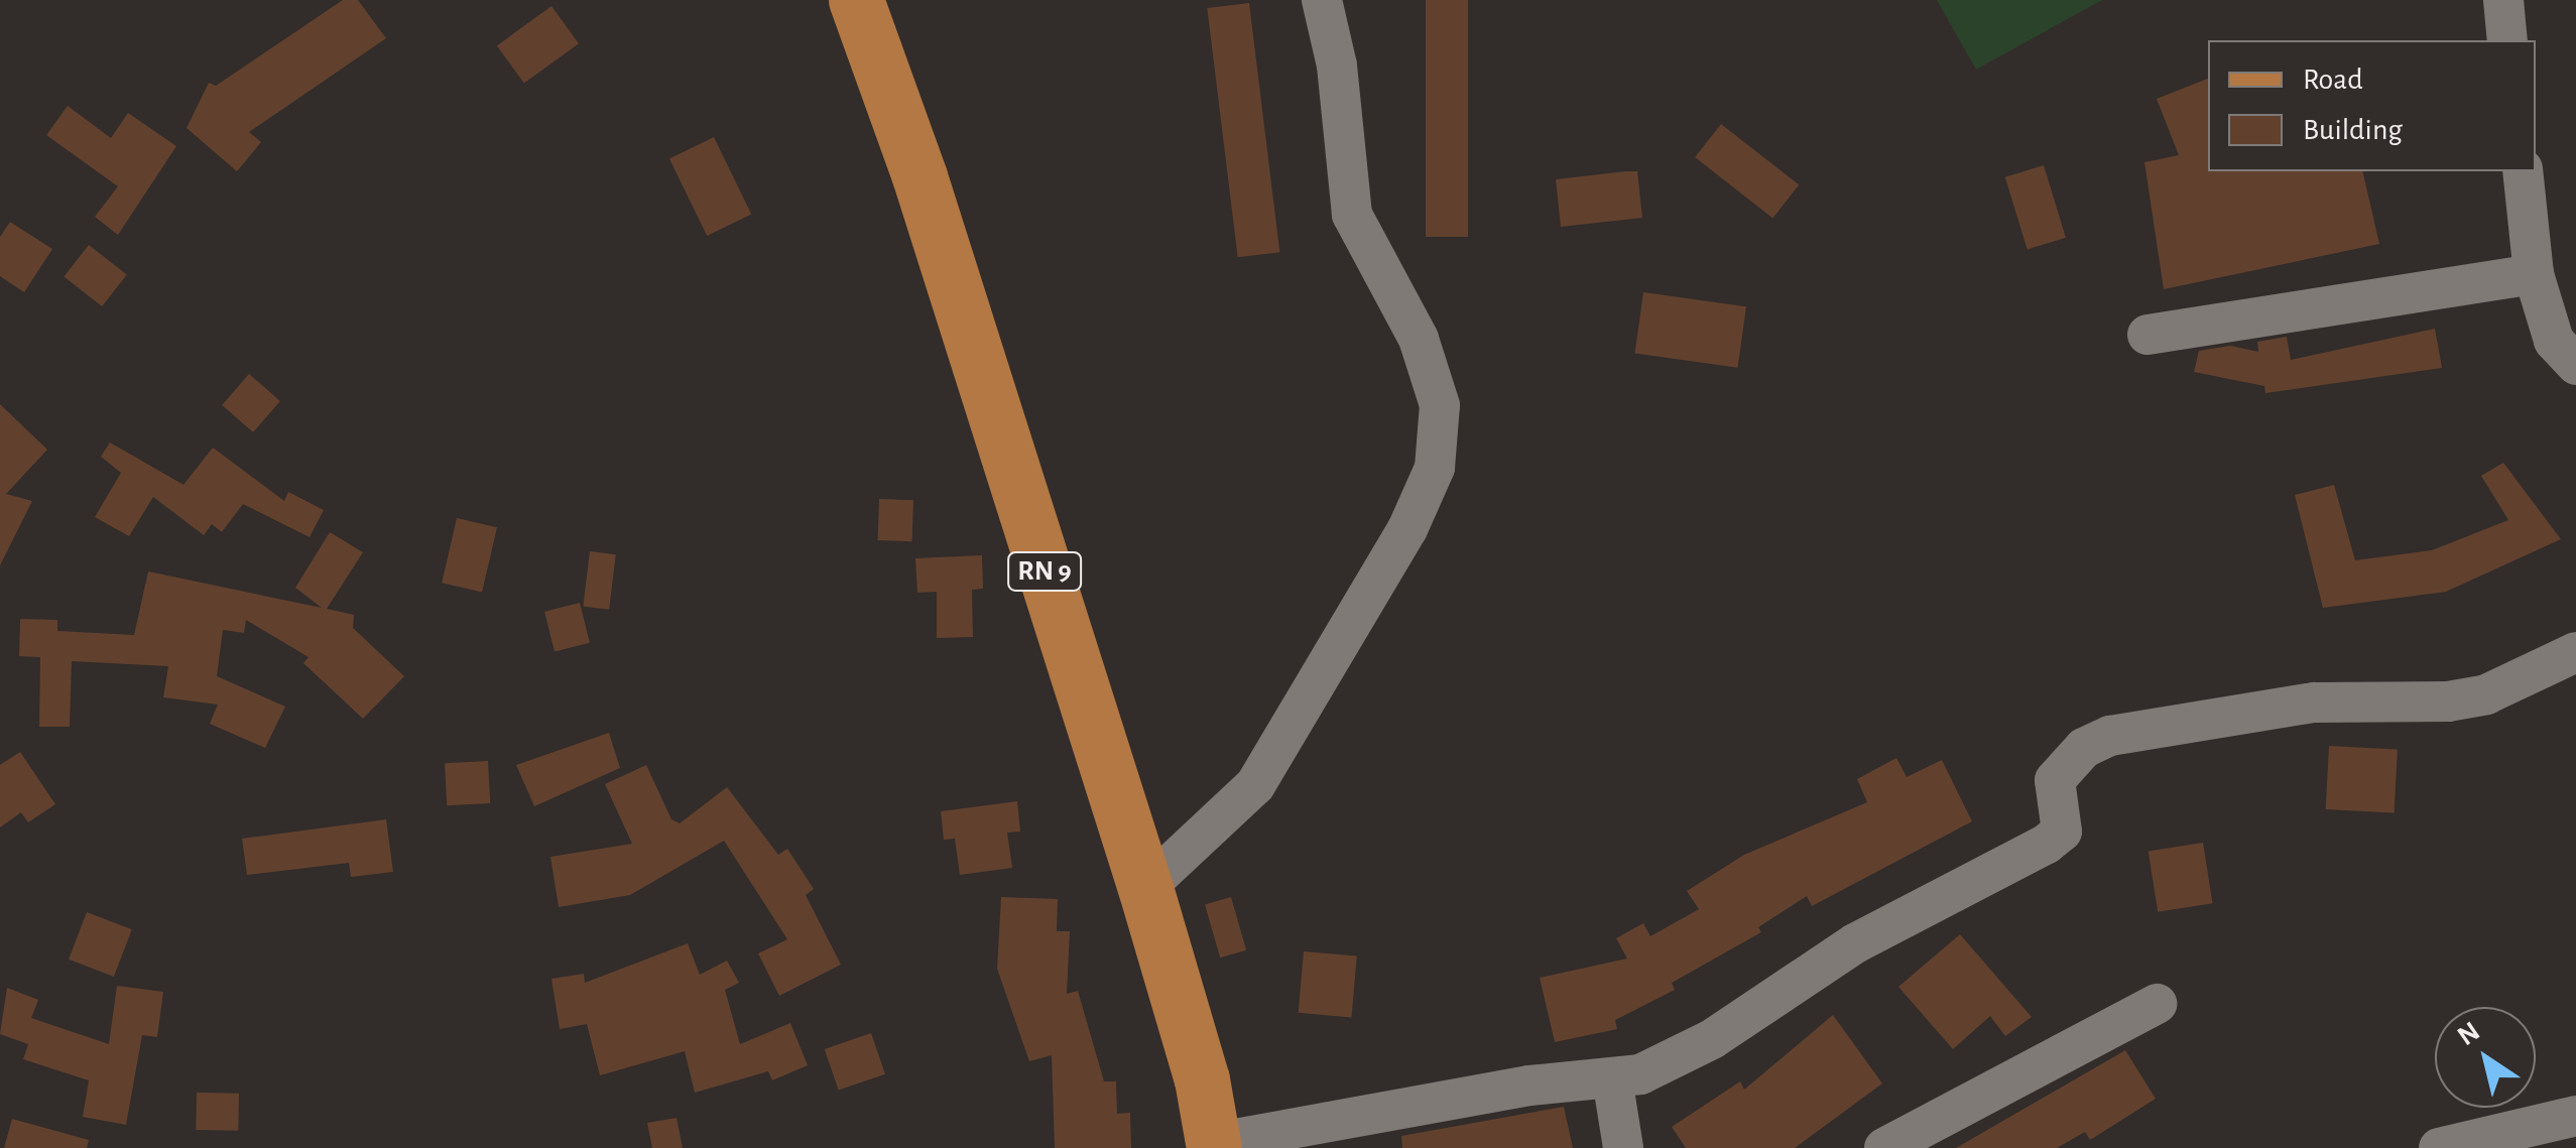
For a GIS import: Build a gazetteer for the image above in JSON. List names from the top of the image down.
{
  "streets": {
    "main road": ["RN 9"]
  },
  "legend": ["Road", "Building"],
  "north": "top left"
}
